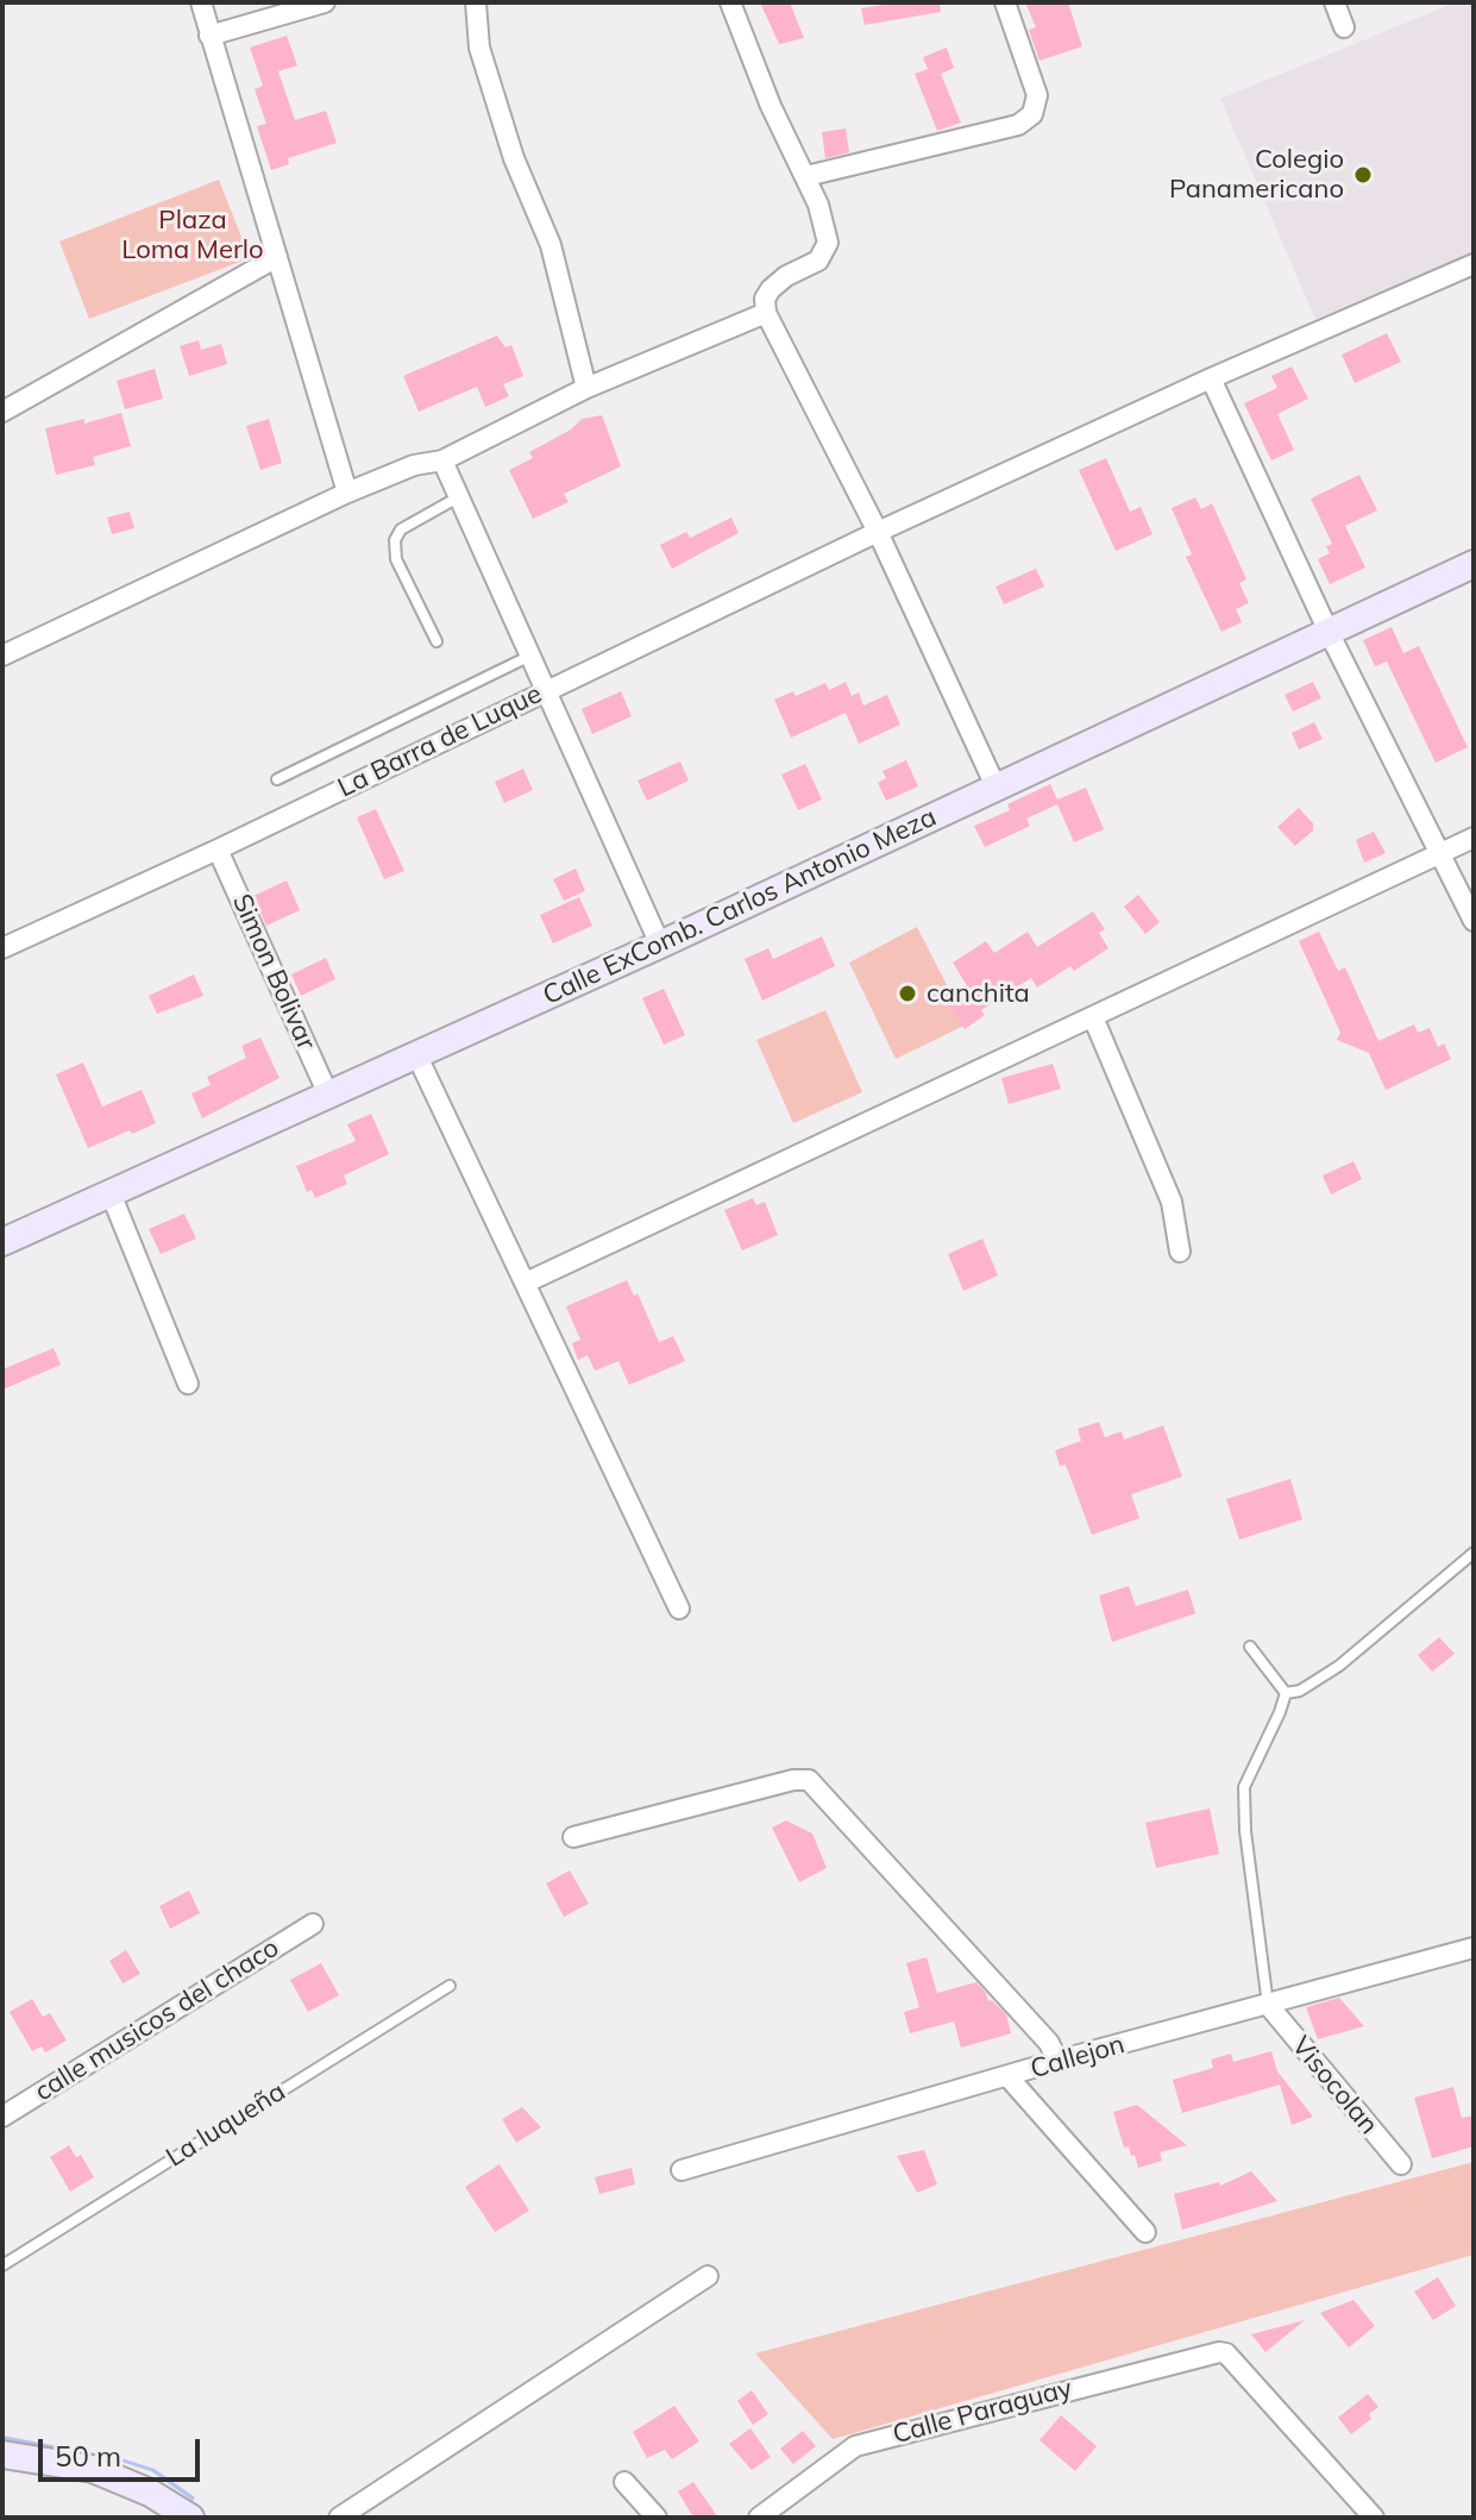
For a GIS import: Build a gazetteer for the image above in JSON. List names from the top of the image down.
{
  "streets": {
    "street": [
      "La Barra de Luque",
      "Calle ExComb. Carlos Antonio Meza",
      "Simon Bolivar",
      "calle musicos del chaco",
      "Callejon",
      "Visocolan",
      "Calle Paraguay"
    ],
    "lane": ["La luqueña"]
  },
  "crossings": [
    ["La Barra de Luque", "Simon Bolivar"],
    ["Calle ExComb. Carlos Antonio Meza", "Simon Bolivar"],
    ["Callejon", "Visocolan"]
  ],
  "parks": ["Plaza Loma Merlo"],
  "places": ["Colegio Panamericano", "canchita"],
  "scale_bar": "50 m"
}
